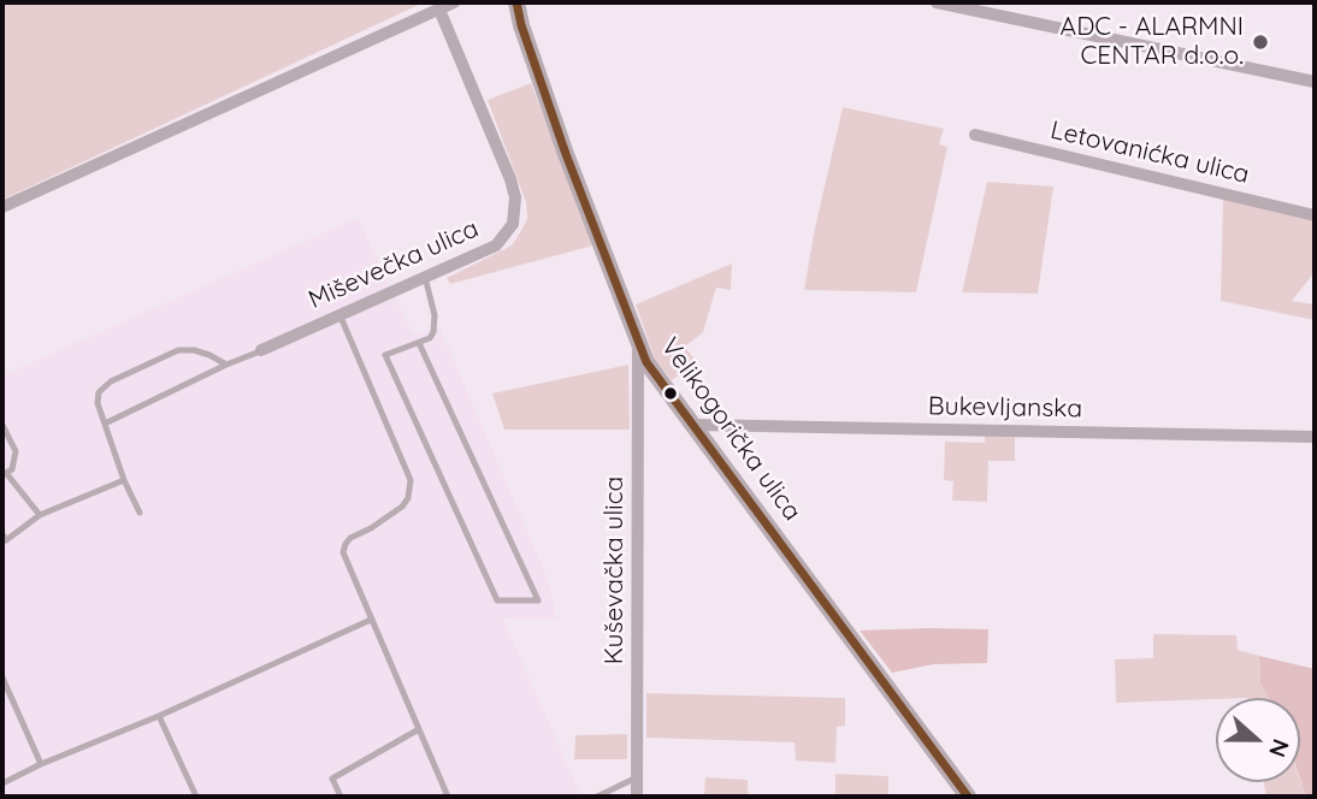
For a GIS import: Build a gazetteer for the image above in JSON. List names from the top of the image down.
{
  "streets": {
    "street": [
      "Letovanićka ulica",
      "Miševečka ulica",
      "Bukevljanska",
      "Velikogorička ulica",
      "Kuševačka ulica"
    ]
  },
  "crossings": [
    ["Bukevljanska", "Velikogorička ulica"],
    ["Velikogorička ulica", "Kuševačka ulica"]
  ],
  "places": ["ADC - ALARMNI CENTAR d.o.o."],
  "north": "right"
}
